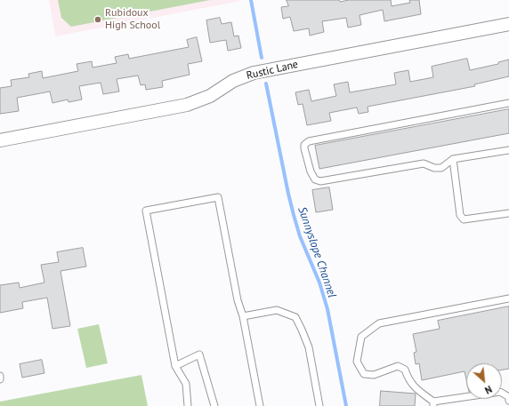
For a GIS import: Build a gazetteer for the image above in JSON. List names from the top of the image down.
{
  "streets": {
    "street": ["Rustic Lane"]
  },
  "water": ["Sunnyslope Channel"],
  "places": ["Rubidoux High School"],
  "north": "bottom right"
}
